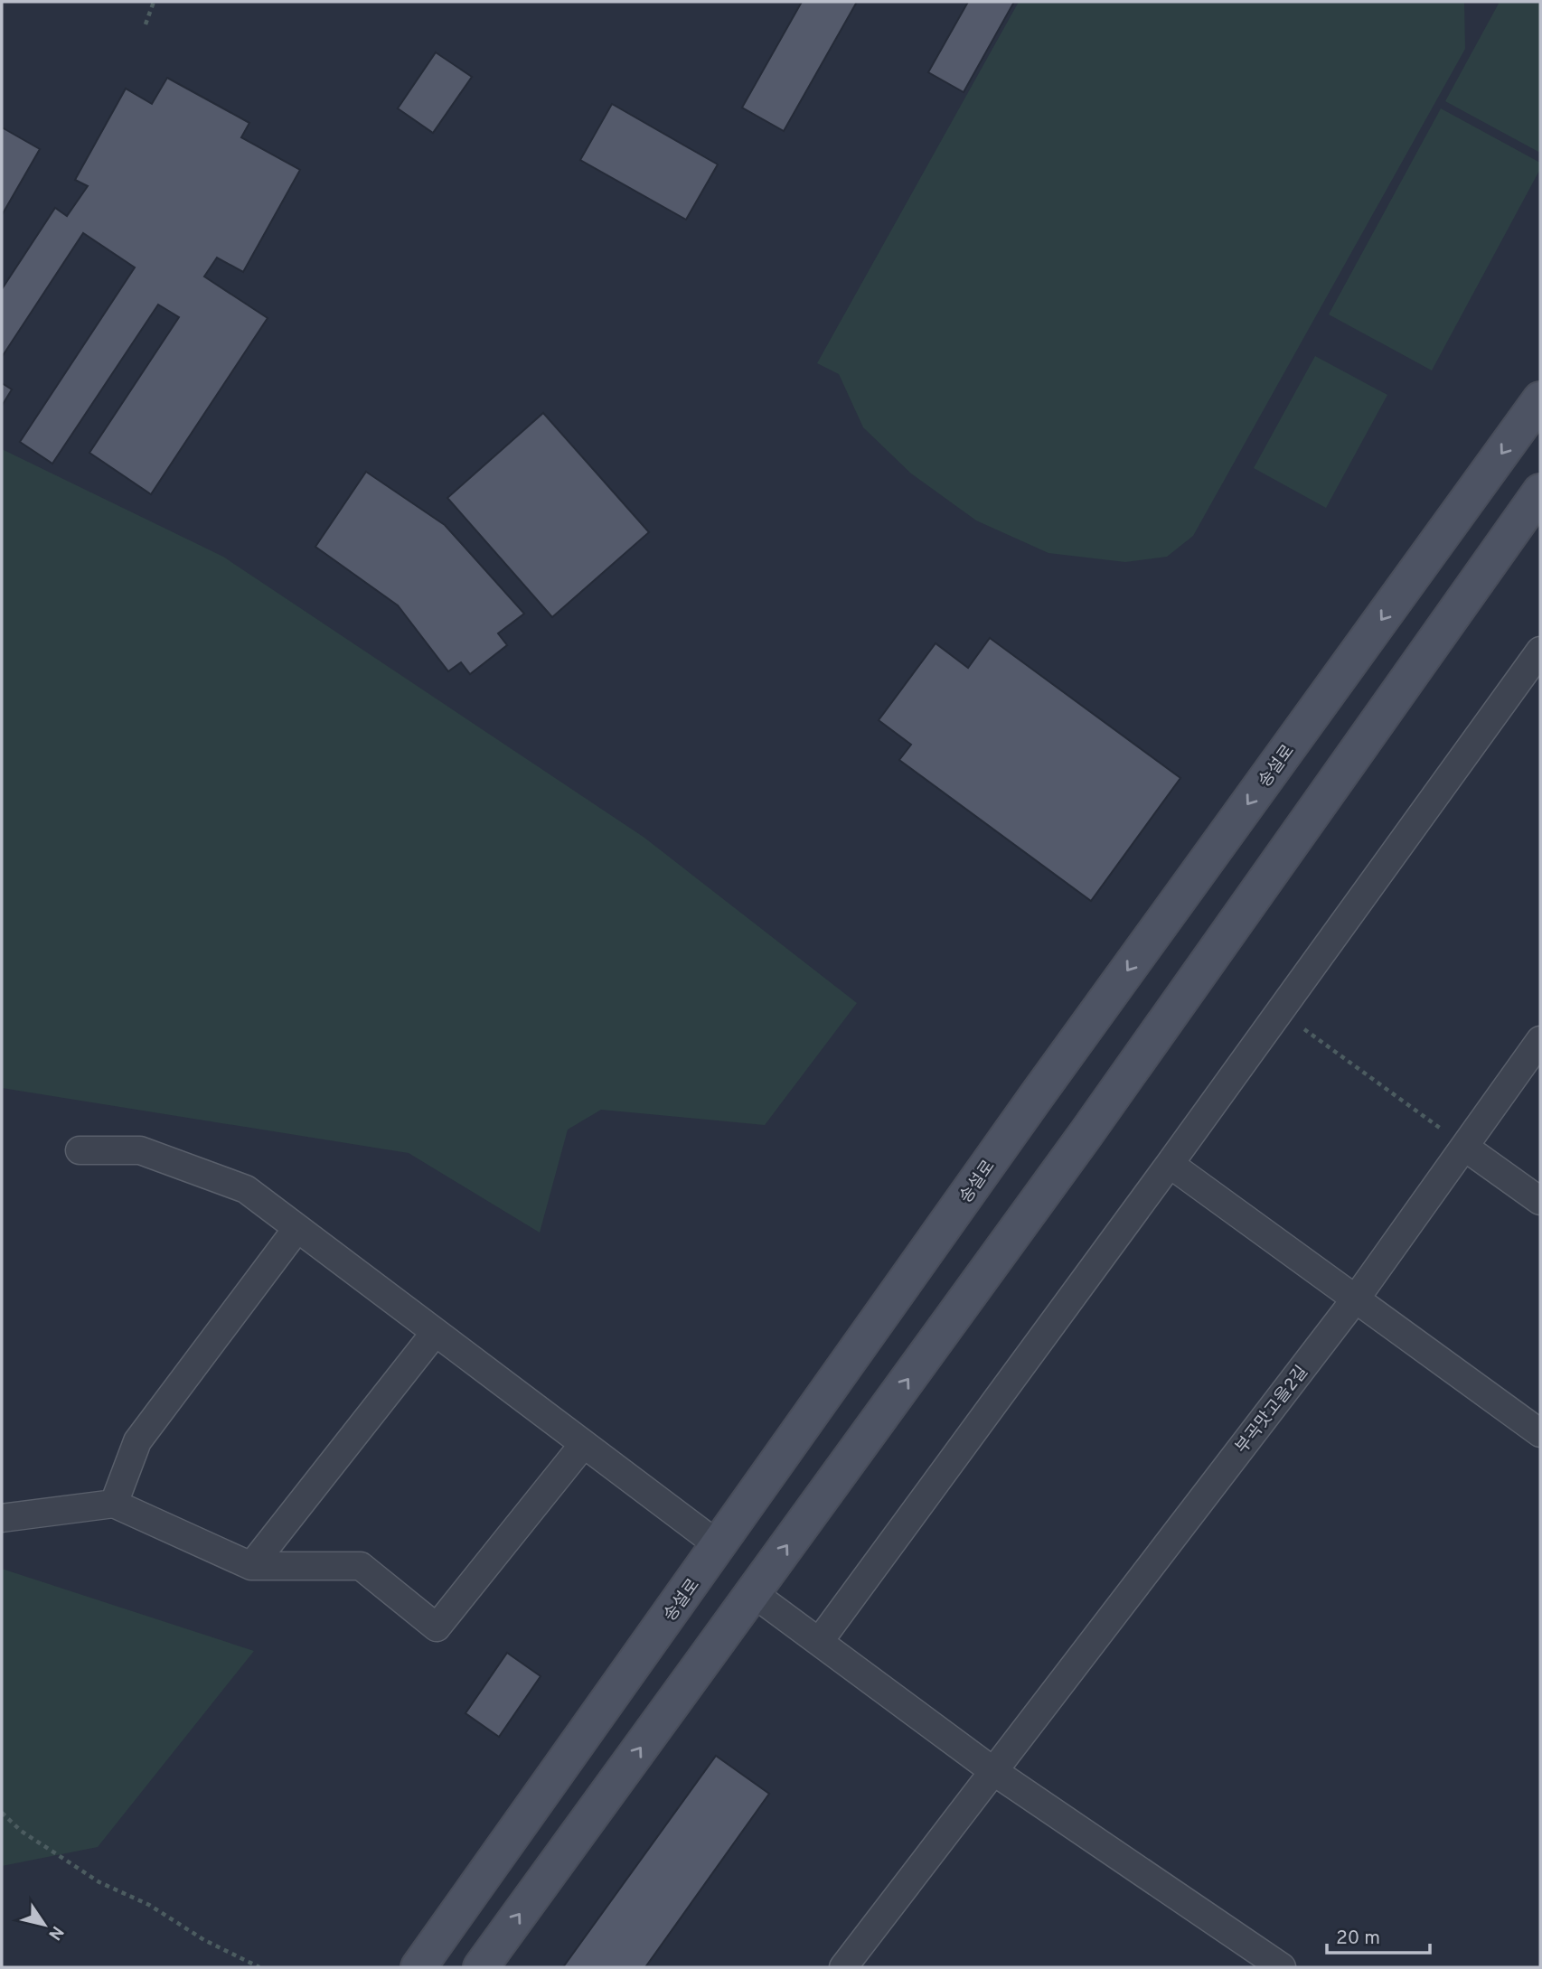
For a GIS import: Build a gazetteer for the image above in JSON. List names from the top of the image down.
{
  "streets": {
    "street": ["송설로", "부곡맛고을2길"]
  },
  "scale_bar": "20 m",
  "north": "bottom right"
}
